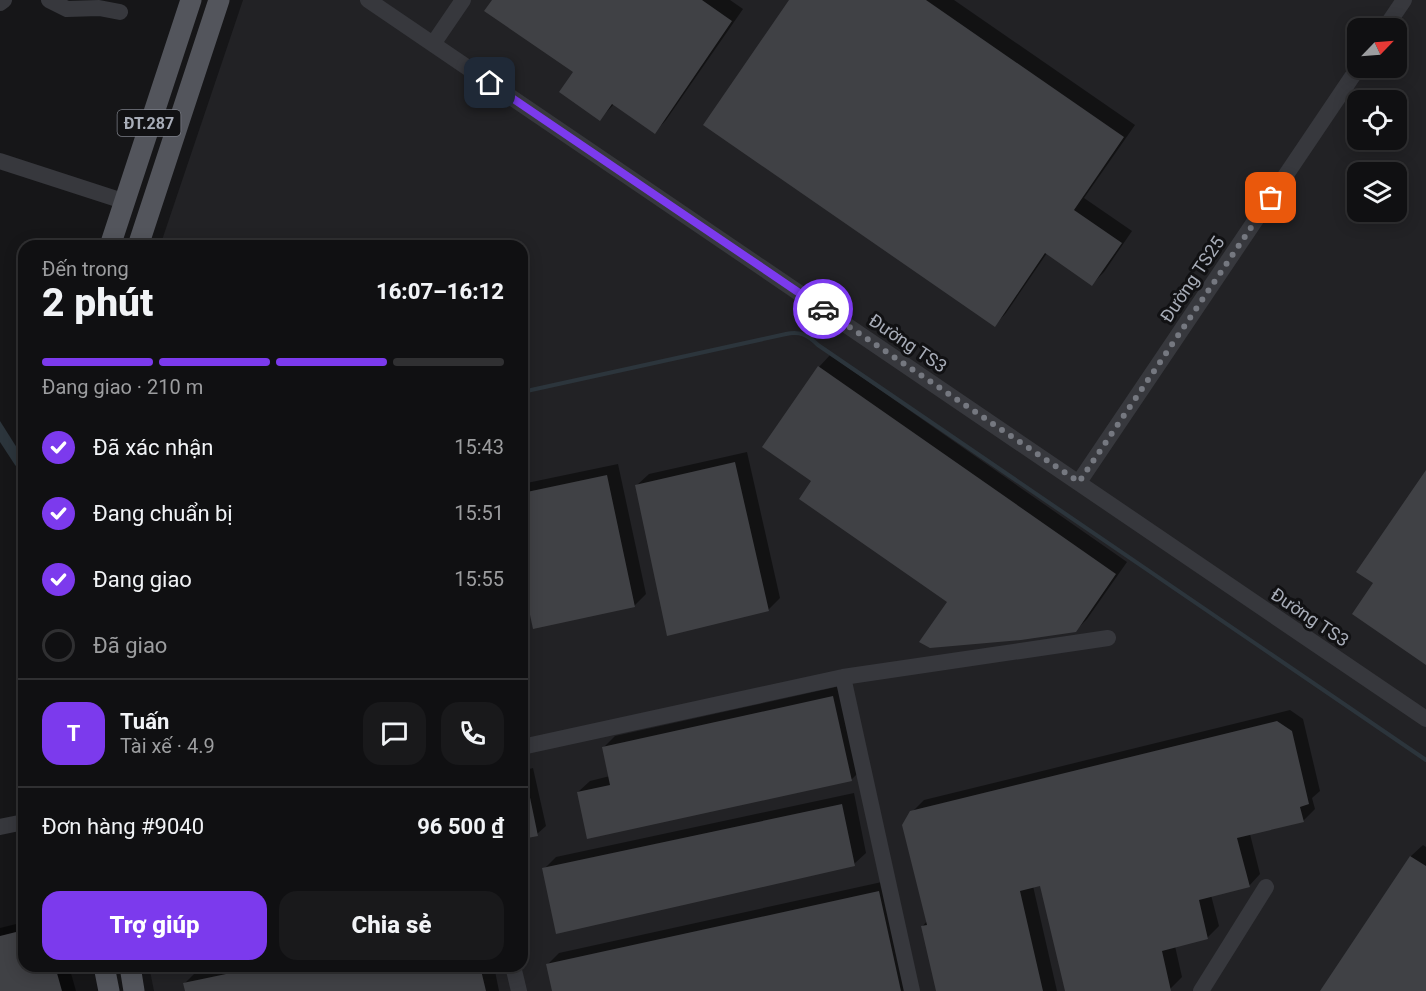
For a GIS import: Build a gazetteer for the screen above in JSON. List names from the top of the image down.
{
  "streets": {
    "main road": ["ĐT.287"],
    "street": ["Đường TS25", "Đường TS3"]
  },
  "crossings": [
    ["Đường TS25", "Đường TS3"]
  ],
  "north": "top right",
  "page": {
    "heading": ["2 phút", "Đến trong", "16:07–16:12"],
    "panel": [
      "Tuấn",
      "Tài xế · 4.9",
      "Đơn hàng #9040",
      "96 500 ₫"
    ],
    "bar": "Đang giao · 210 m",
    "list": [
      ["Đã xác nhận", "15:43"],
      ["Đang chuẩn bị", "15:51"],
      ["Đang giao", "15:55"],
      "Đã giao"
    ],
    "round": "T",
    "buttons": ["Trợ giúp", "Chia sẻ"]
  }
}
